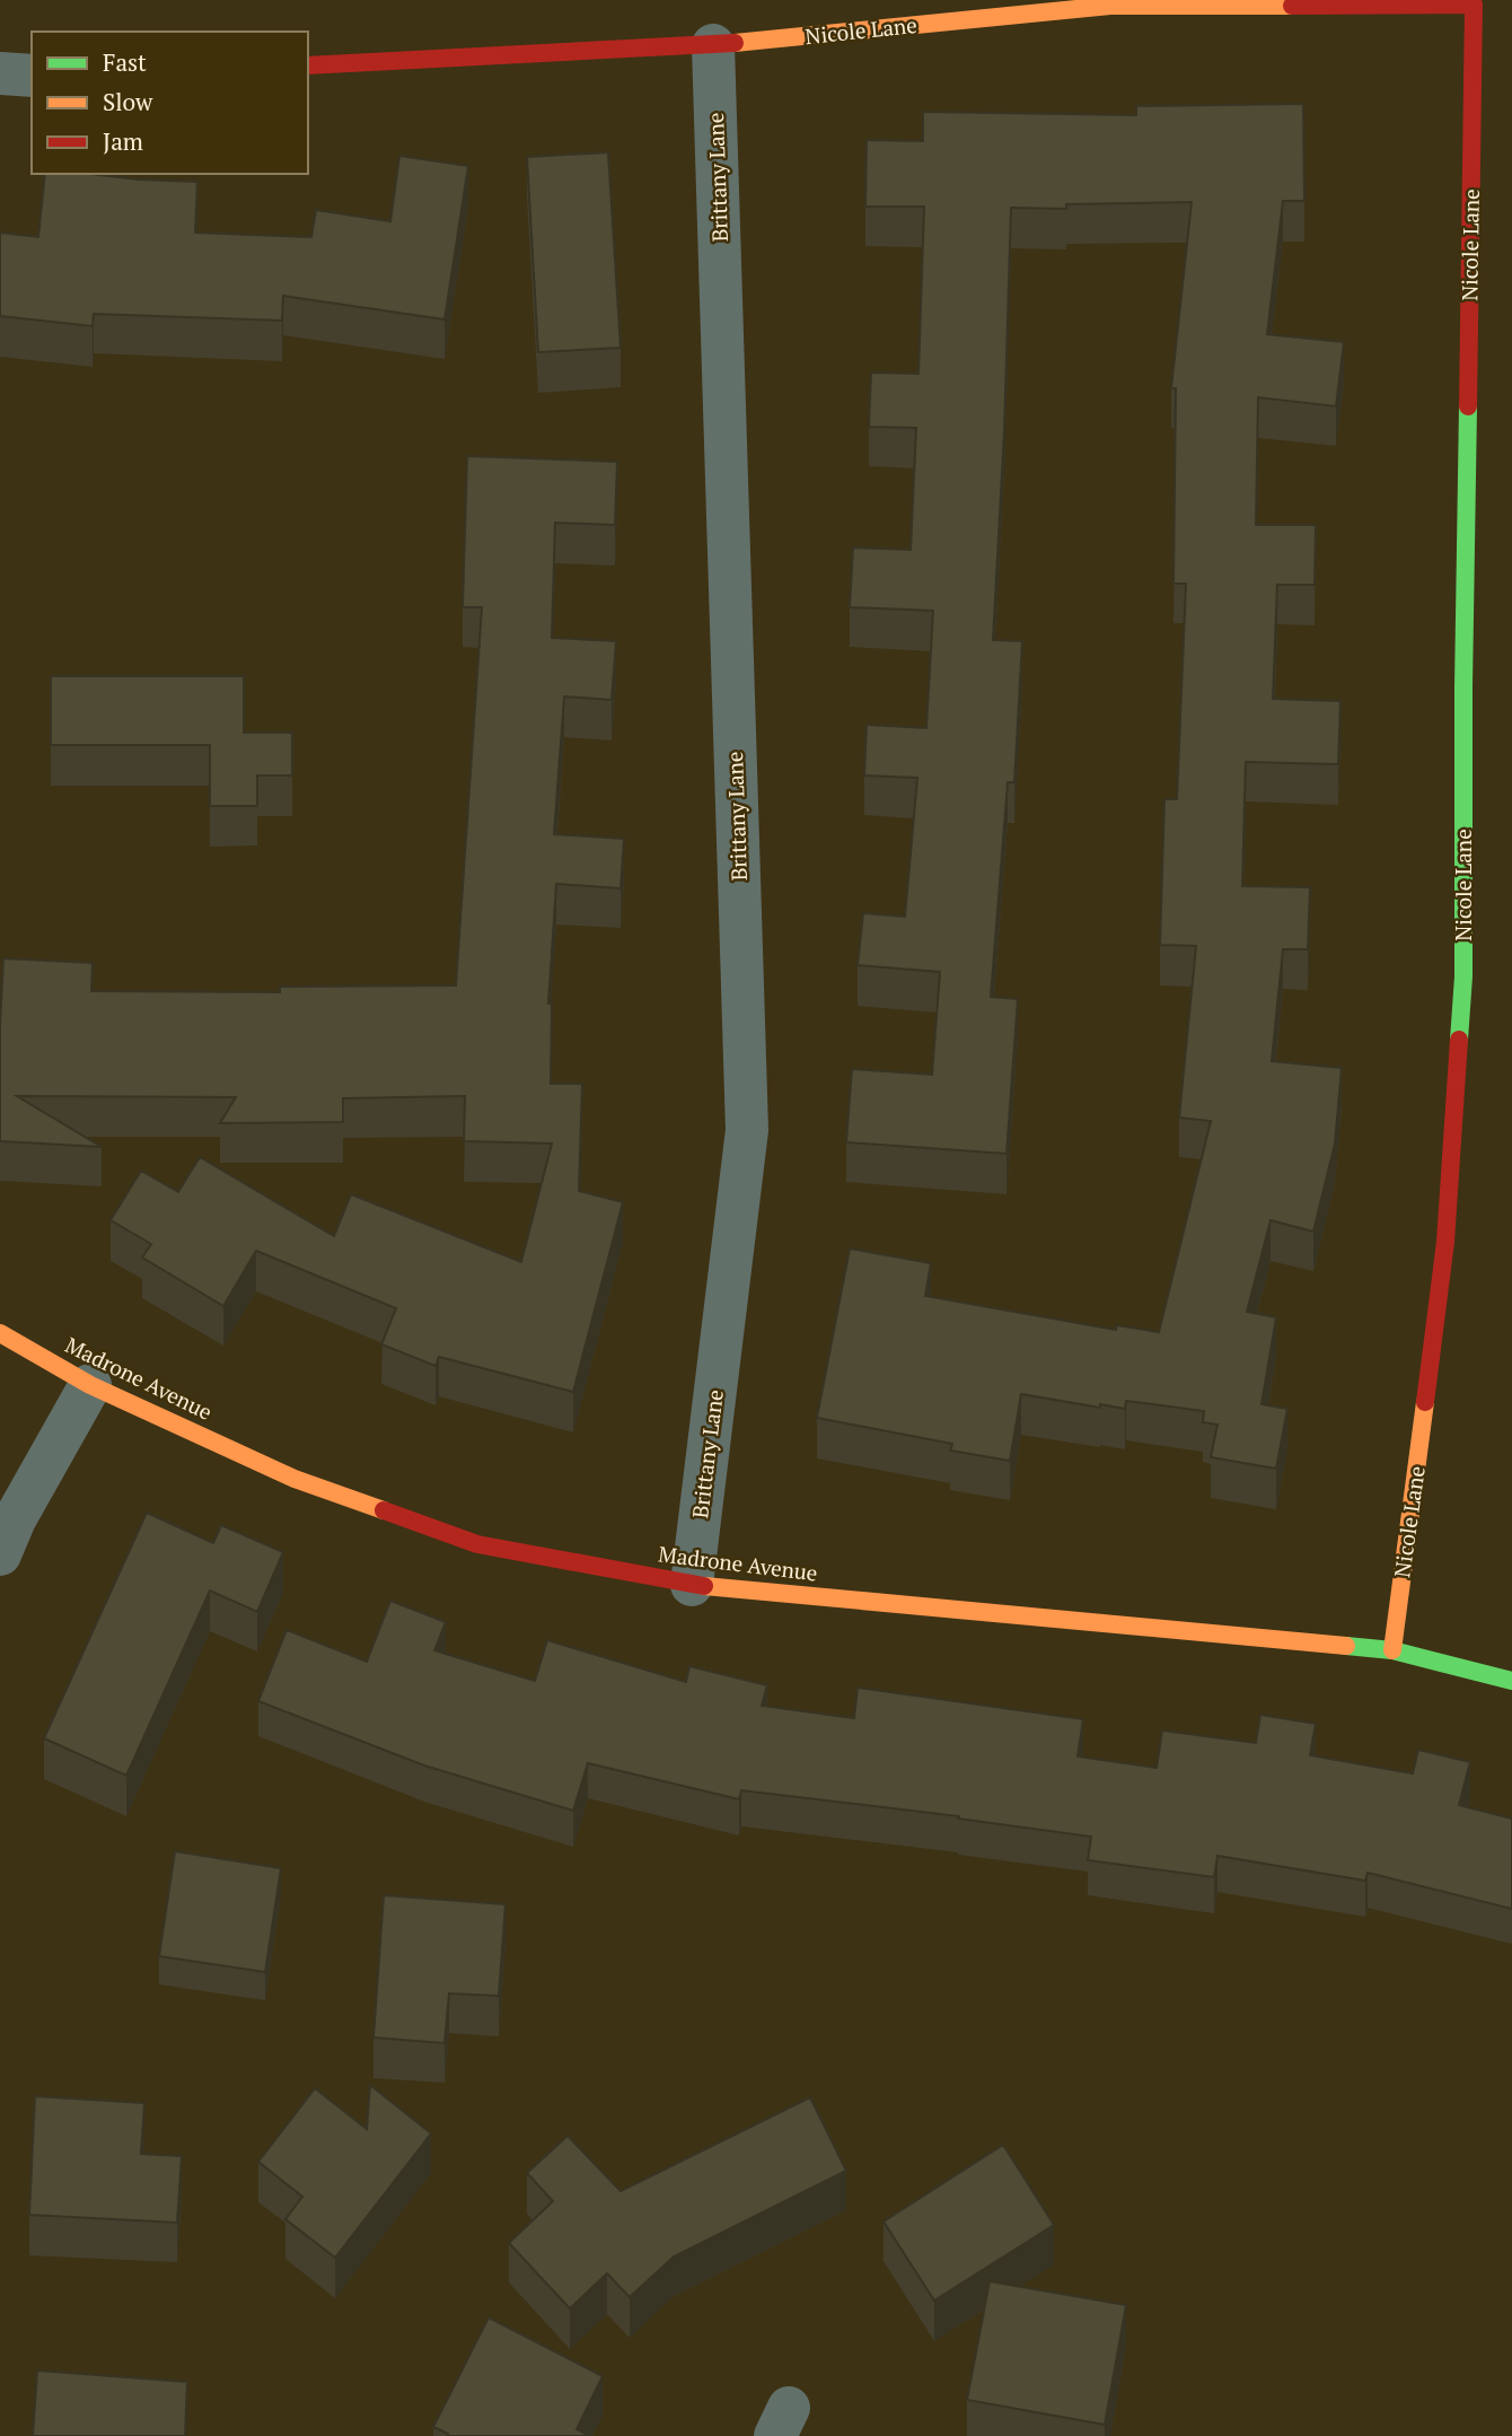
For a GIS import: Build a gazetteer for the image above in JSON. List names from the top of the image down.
{
  "streets": {
    "street": ["Nicole Lane", "Brittany Lane", "Madrone Avenue"]
  },
  "crossings": [
    ["Nicole Lane", "Brittany Lane"],
    ["Nicole Lane", "Madrone Avenue"],
    ["Brittany Lane", "Madrone Avenue"]
  ],
  "legend": ["Fast", "Slow", "Jam"]
}
